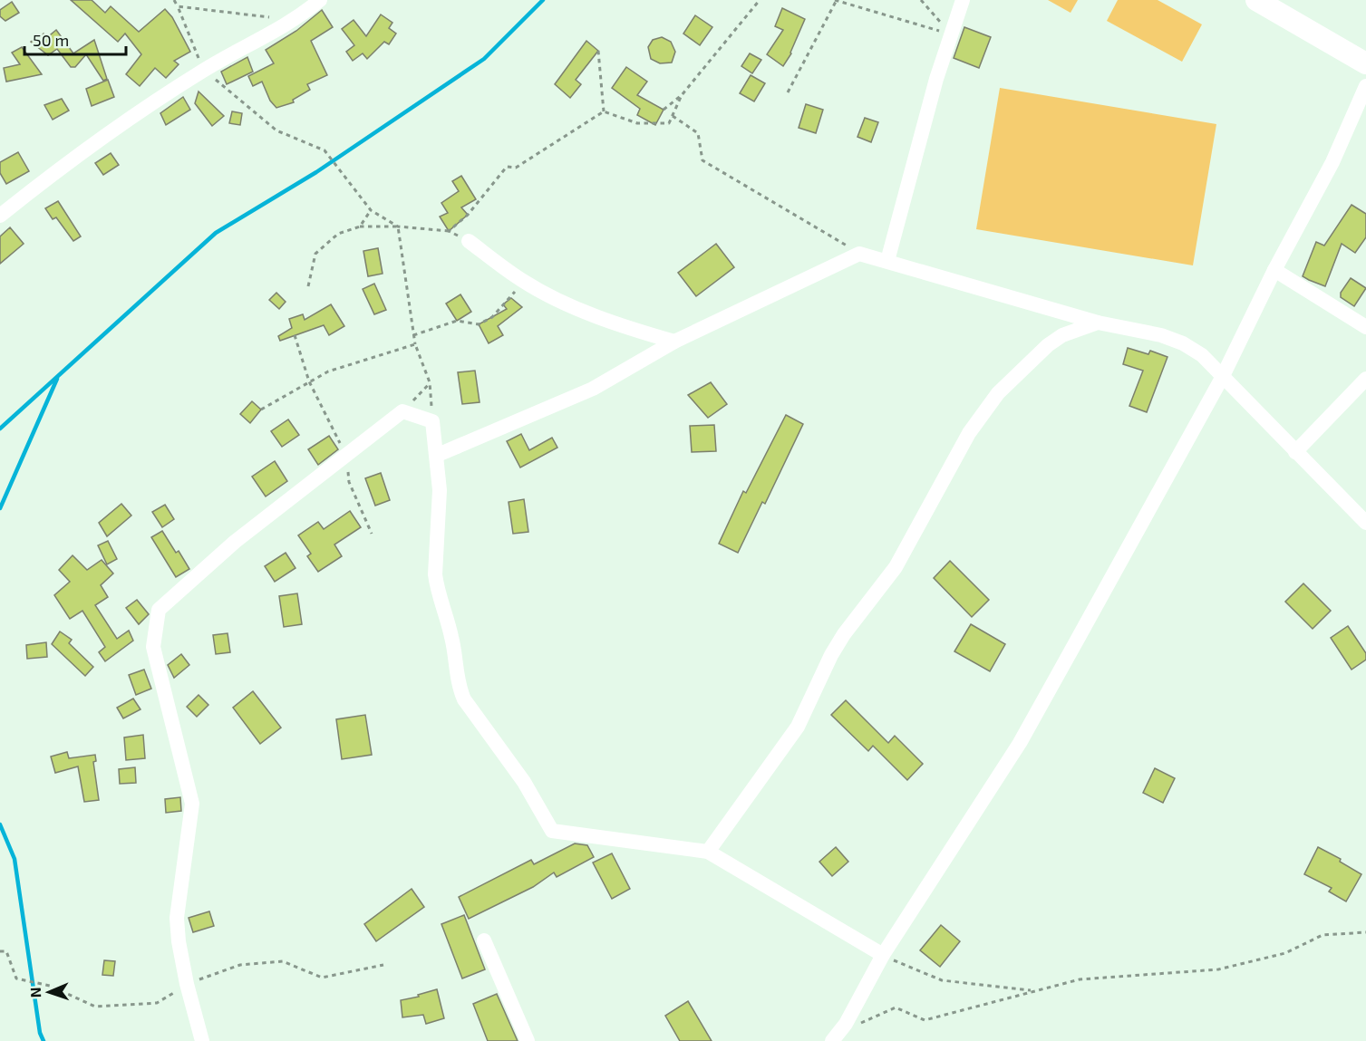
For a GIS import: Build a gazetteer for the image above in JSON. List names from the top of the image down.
{
  "scale_bar": "50 m",
  "north": "left"
}
